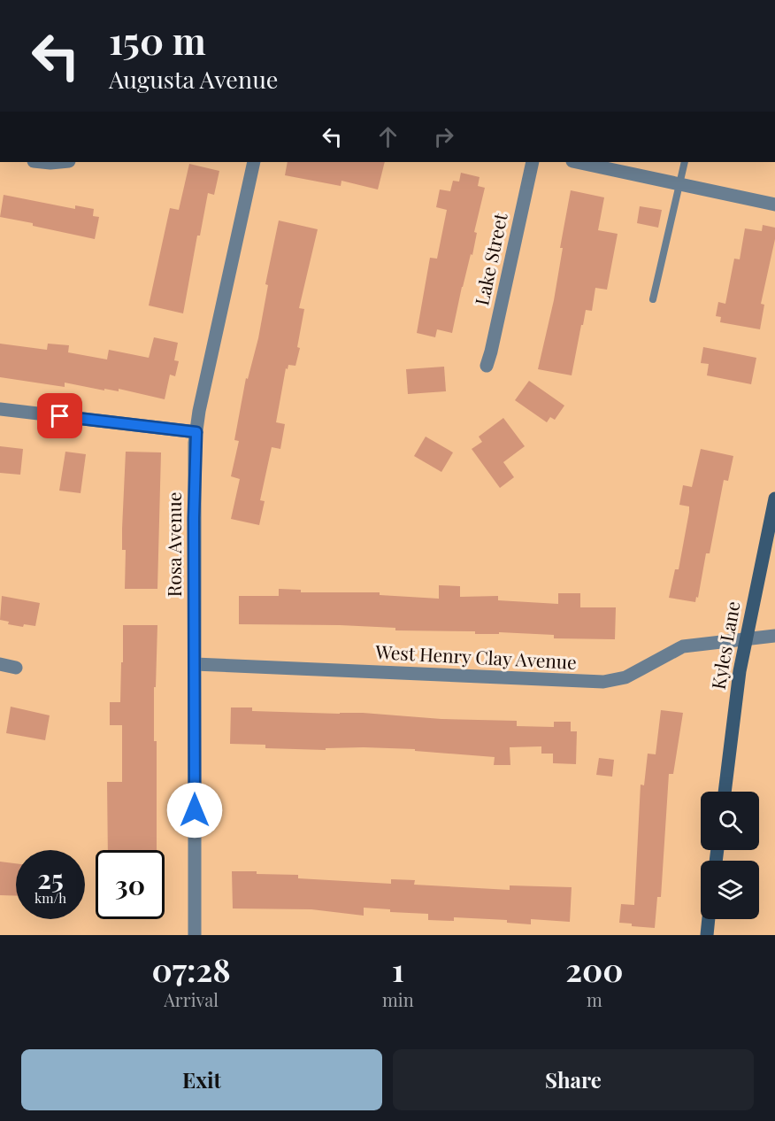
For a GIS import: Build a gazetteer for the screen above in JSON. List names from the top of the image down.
{
  "streets": {
    "main road": ["Kyles Lane"],
    "street": ["Lake Street", "Rosa Avenue", "West Henry Clay Avenue"]
  },
  "crossings": [
    ["Rosa Avenue", "West Henry Clay Avenue"],
    ["Kyles Lane", "West Henry Clay Avenue"]
  ],
  "page": {
    "turn": ["150 m", "Augusta Avenue"],
    "speed": "25 km/h",
    "limit": "30",
    "eta": [
      "07:28",
      "Arrival",
      "1",
      "min",
      "200",
      "m"
    ],
    "buttons": ["Exit", "Share"]
  }
}
